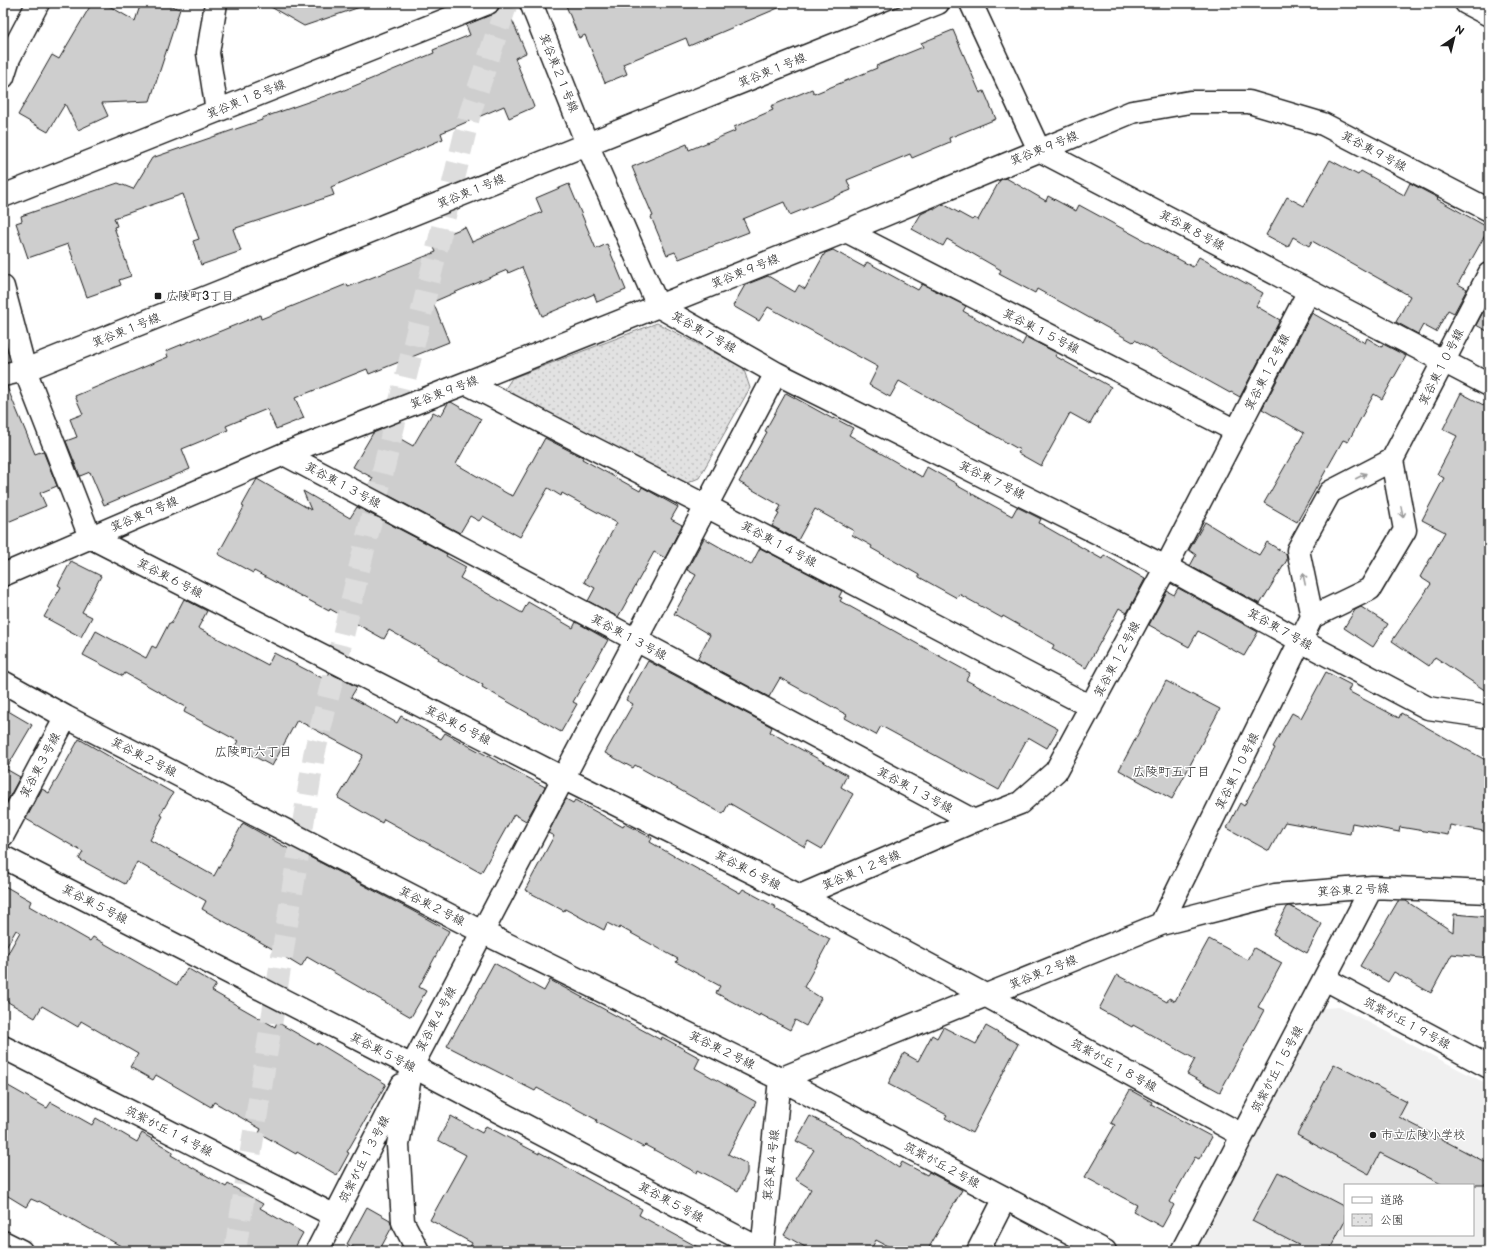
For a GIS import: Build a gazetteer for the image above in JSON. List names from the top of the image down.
{
  "streets": {
    "street": [
      "箕谷東１号線",
      "箕谷東２１号線",
      "箕谷東１８号線",
      "箕谷東９号線",
      "箕谷東８号線",
      "箕谷東１５号線",
      "箕谷東７号線",
      "箕谷東１０号線",
      "箕谷東１２号線",
      "箕谷東１３号線",
      "箕谷東１４号線",
      "箕谷東６号線",
      "箕谷東２号線",
      "箕谷東３号線",
      "箕谷東５号線",
      "箕谷東４号線",
      "筑紫が丘１９号線",
      "筑紫が丘１８号線",
      "筑紫が丘１５号線",
      "筑紫が丘１４号線",
      "筑紫が丘１３号線",
      "筑紫が丘２号線"
    ]
  },
  "crossings": [
    ["箕谷東１号線", "箕谷東２１号線"],
    ["箕谷東１号線", "箕谷東７号線"],
    ["箕谷東２１号線", "箕谷東７号線"],
    ["箕谷東９号線", "箕谷東８号線"],
    ["箕谷東９号線", "箕谷東１５号線"],
    ["箕谷東９号線", "箕谷東７号線"],
    ["箕谷東９号線", "箕谷東１３号線"],
    ["箕谷東９号線", "箕谷東１４号線"],
    ["箕谷東９号線", "箕谷東６号線"],
    ["箕谷東８号線", "箕谷東１０号線"],
    ["箕谷東８号線", "箕谷東１２号線"],
    ["箕谷東１５号線", "箕谷東１２号線"],
    ["箕谷東７号線", "箕谷東１０号線"],
    ["箕谷東７号線", "箕谷東１２号線"],
    ["箕谷東７号線", "箕谷東４号線"],
    ["箕谷東１０号線", "箕谷東２号線"],
    ["箕谷東１２号線", "箕谷東１３号線"],
    ["箕谷東１２号線", "箕谷東１４号線"],
    ["箕谷東１２号線", "箕谷東６号線"],
    ["箕谷東１３号線", "箕谷東４号線"],
    ["箕谷東１４号線", "箕谷東４号線"],
    ["箕谷東６号線", "箕谷東２号線"],
    ["箕谷東６号線", "箕谷東４号線"],
    ["箕谷東６号線", "筑紫が丘１８号線"],
    ["箕谷東２号線", "箕谷東３号線"],
    ["箕谷東２号線", "箕谷東４号線"],
    ["箕谷東２号線", "筑紫が丘１８号線"],
    ["箕谷東２号線", "筑紫が丘１５号線"],
    ["箕谷東２号線", "筑紫が丘２号線"],
    ["箕谷東５号線", "箕谷東４号線"],
    ["箕谷東５号線", "筑紫が丘１３号線"],
    ["箕谷東４号線", "筑紫が丘１３号線"],
    ["箕谷東４号線", "筑紫が丘２号線"],
    ["筑紫が丘１９号線", "筑紫が丘１５号線"],
    ["筑紫が丘１８号線", "筑紫が丘１５号線"],
    ["筑紫が丘１４号線", "筑紫が丘１３号線"]
  ],
  "districts": ["広陵町六丁目", "広陵町五丁目"],
  "places": {
    "transit": ["広陵町3丁目"],
    "other": ["市立広陵小学校"]
  },
  "legend": ["道路", "公園"],
  "north": "top right"
}
